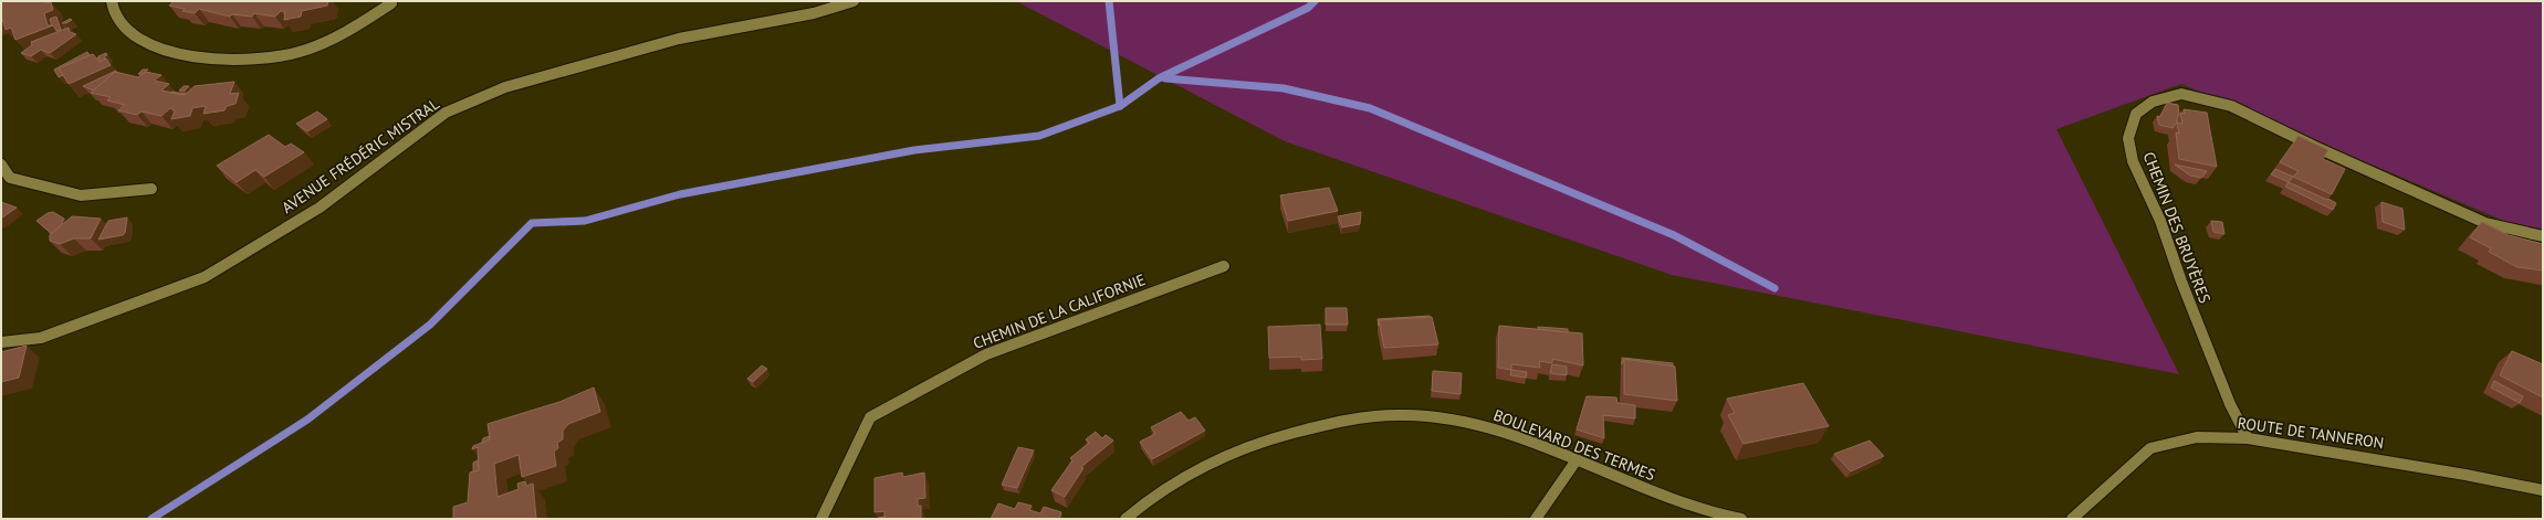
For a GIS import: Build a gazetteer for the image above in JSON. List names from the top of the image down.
{
  "streets": {
    "street": [
      "AVENUE FRÉDÉRIC MISTRAL",
      "CHEMIN DES BRUYÈRES",
      "CHEMIN DE LA CALIFORNIE",
      "ROUTE DE TANNERON",
      "BOULEVARD DES TERMES"
    ]
  },
  "crossings": [
    ["CHEMIN DES BRUYÈRES", "ROUTE DE TANNERON"]
  ]
}
